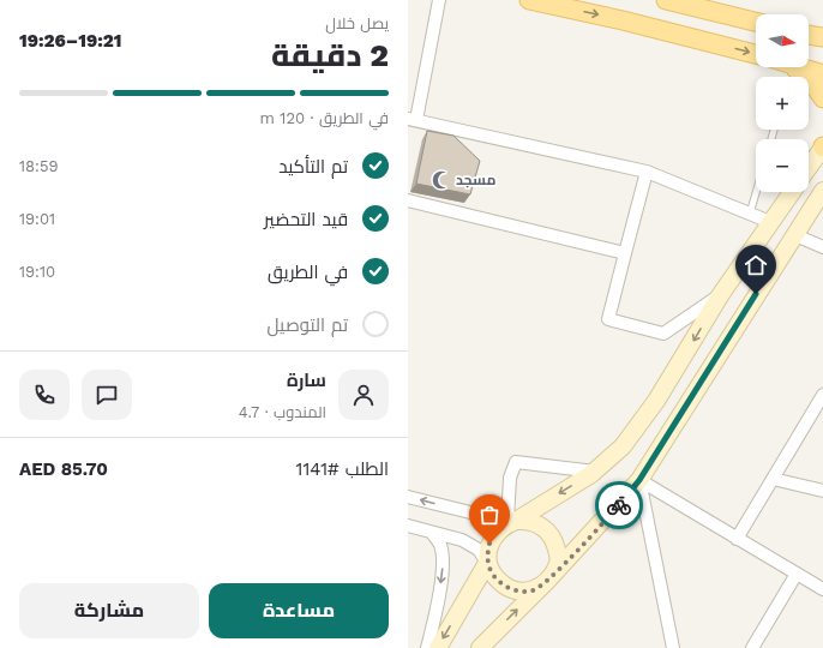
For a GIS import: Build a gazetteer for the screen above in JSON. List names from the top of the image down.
{
  "places": {
    "mosque": ["مسجد"]
  },
  "north": "right",
  "page": {
    "heading": ["2 دقيقة", "يصل خلال", "19:21–19:26"],
    "panel": [
      "سارة",
      "المندوب · 4.7",
      "الطلب #1141",
      "AED 85.70"
    ],
    "map_buttons": ["+", "−"],
    "bar": "في الطريق · 120 m",
    "list": [
      ["تم التأكيد", "18:59"],
      ["قيد التحضير", "19:01"],
      ["في الطريق", "19:10"],
      "تم التوصيل"
    ],
    "buttons": ["مساعدة", "مشاركة"]
  }
}
